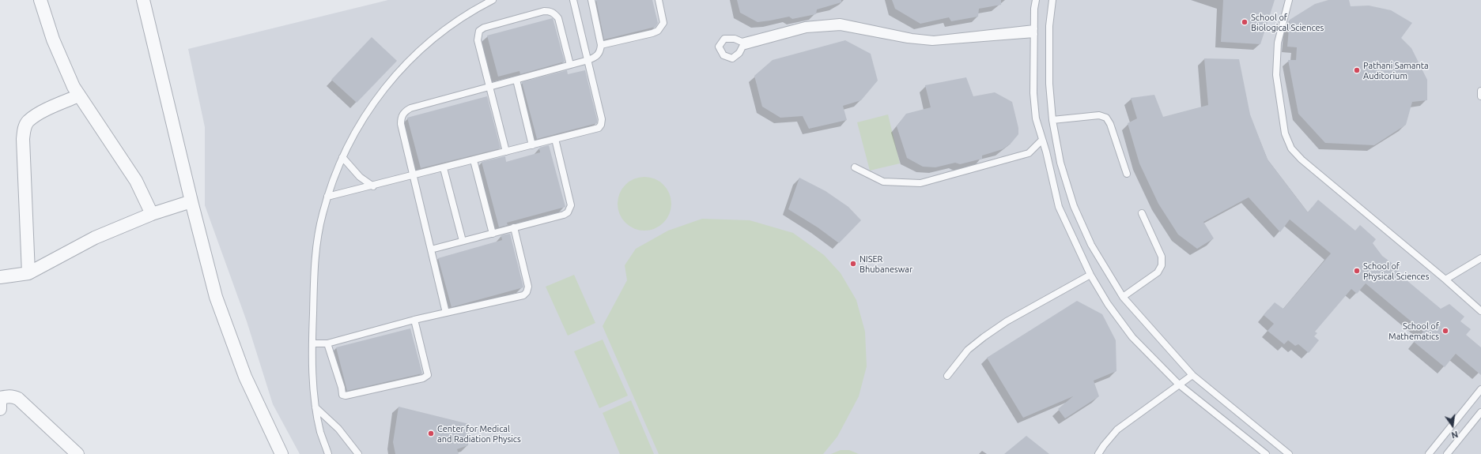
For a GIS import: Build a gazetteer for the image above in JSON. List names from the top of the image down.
{
  "places": [
    "School of Biological Sciences",
    "Pathani Samanta Auditorium",
    "NISER Bhubaneswar",
    "School of Physical Sciences",
    "School of Mathematics",
    "Center for Medical and Radiation Physics"
  ],
  "north": "bottom"
}
